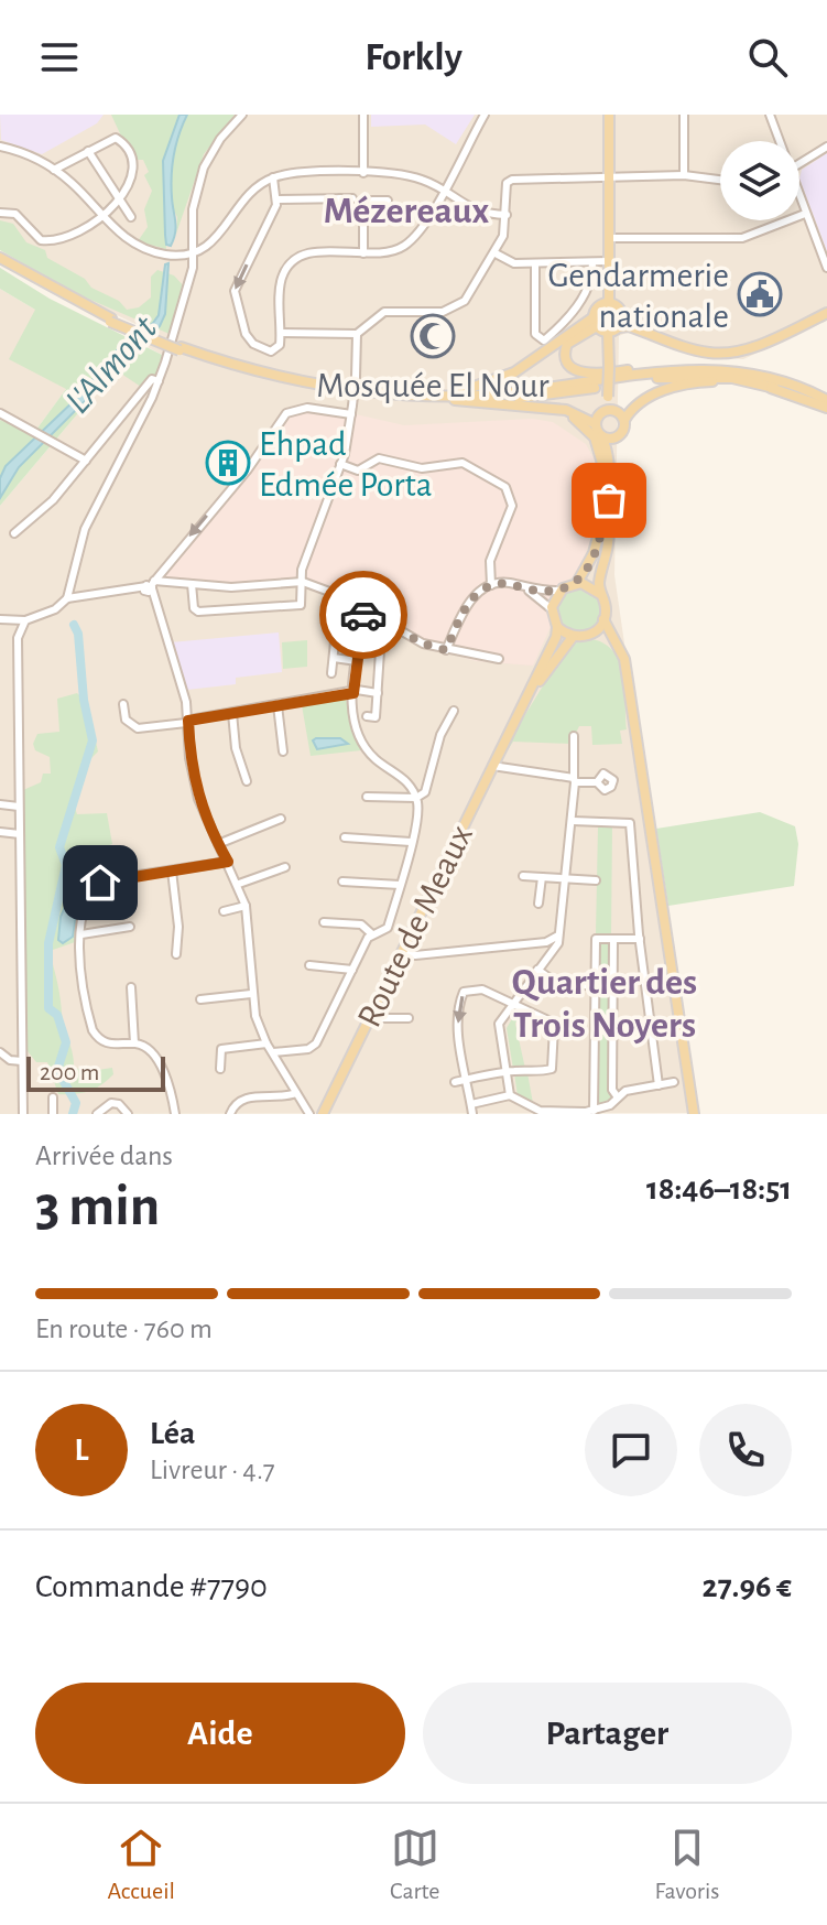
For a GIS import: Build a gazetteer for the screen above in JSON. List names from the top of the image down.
{
  "streets": {
    "main road": ["Route de Meaux"]
  },
  "districts": ["Mézereaux", "Quartier des Trois Noyers"],
  "water": ["L'Almont"],
  "places": {
    "public building": ["Gendarmerie nationale"],
    "mosque": ["Mosquée El Nour"],
    "building": ["Ehpad Edmée Porta"]
  },
  "scale_bar": "200 m",
  "page": {
    "header": "Forkly",
    "scale": "200 m",
    "heading": ["3 min", "Arrivée dans", "18:46–18:51"],
    "panel": [
      "Léa",
      "Livreur · 4.7",
      "Commande #7790",
      "27.96 €"
    ],
    "bar": "En route · 760 m",
    "round": "L",
    "buttons": ["Aide", "Partager"],
    "tabs": ["Accueil", "Carte", "Favoris"]
  }
}
